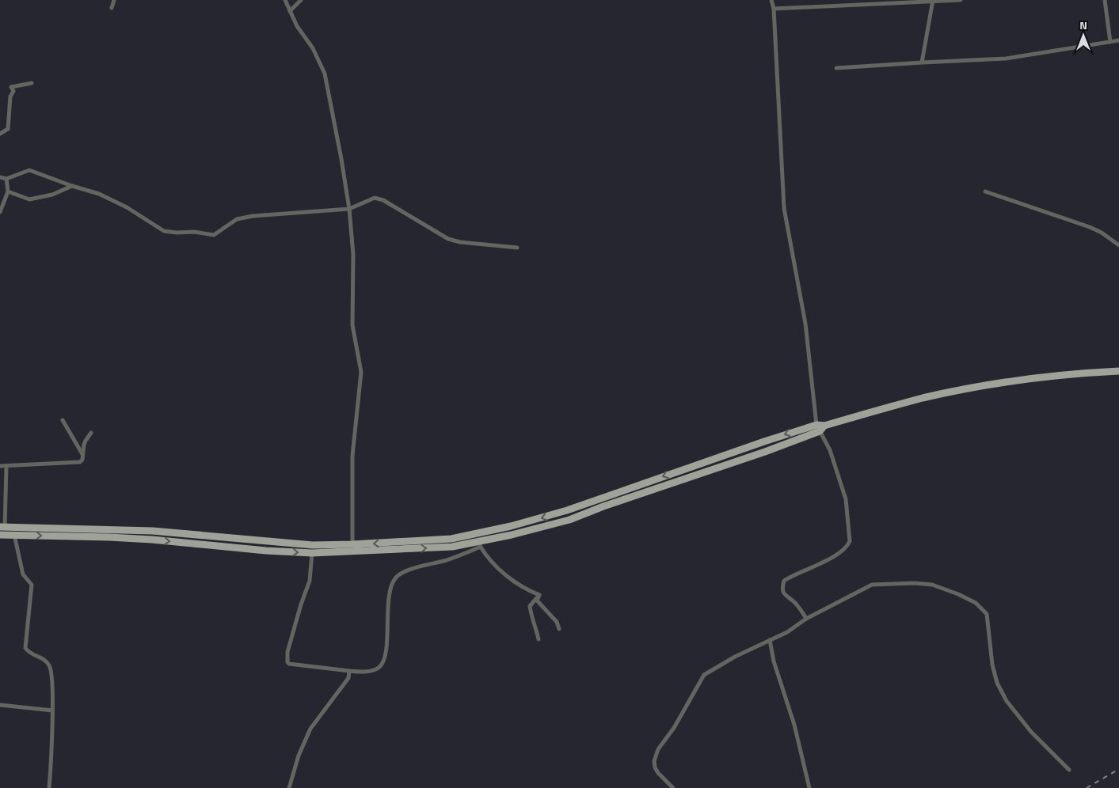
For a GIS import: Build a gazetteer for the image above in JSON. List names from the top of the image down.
{
  "north": "top"
}
